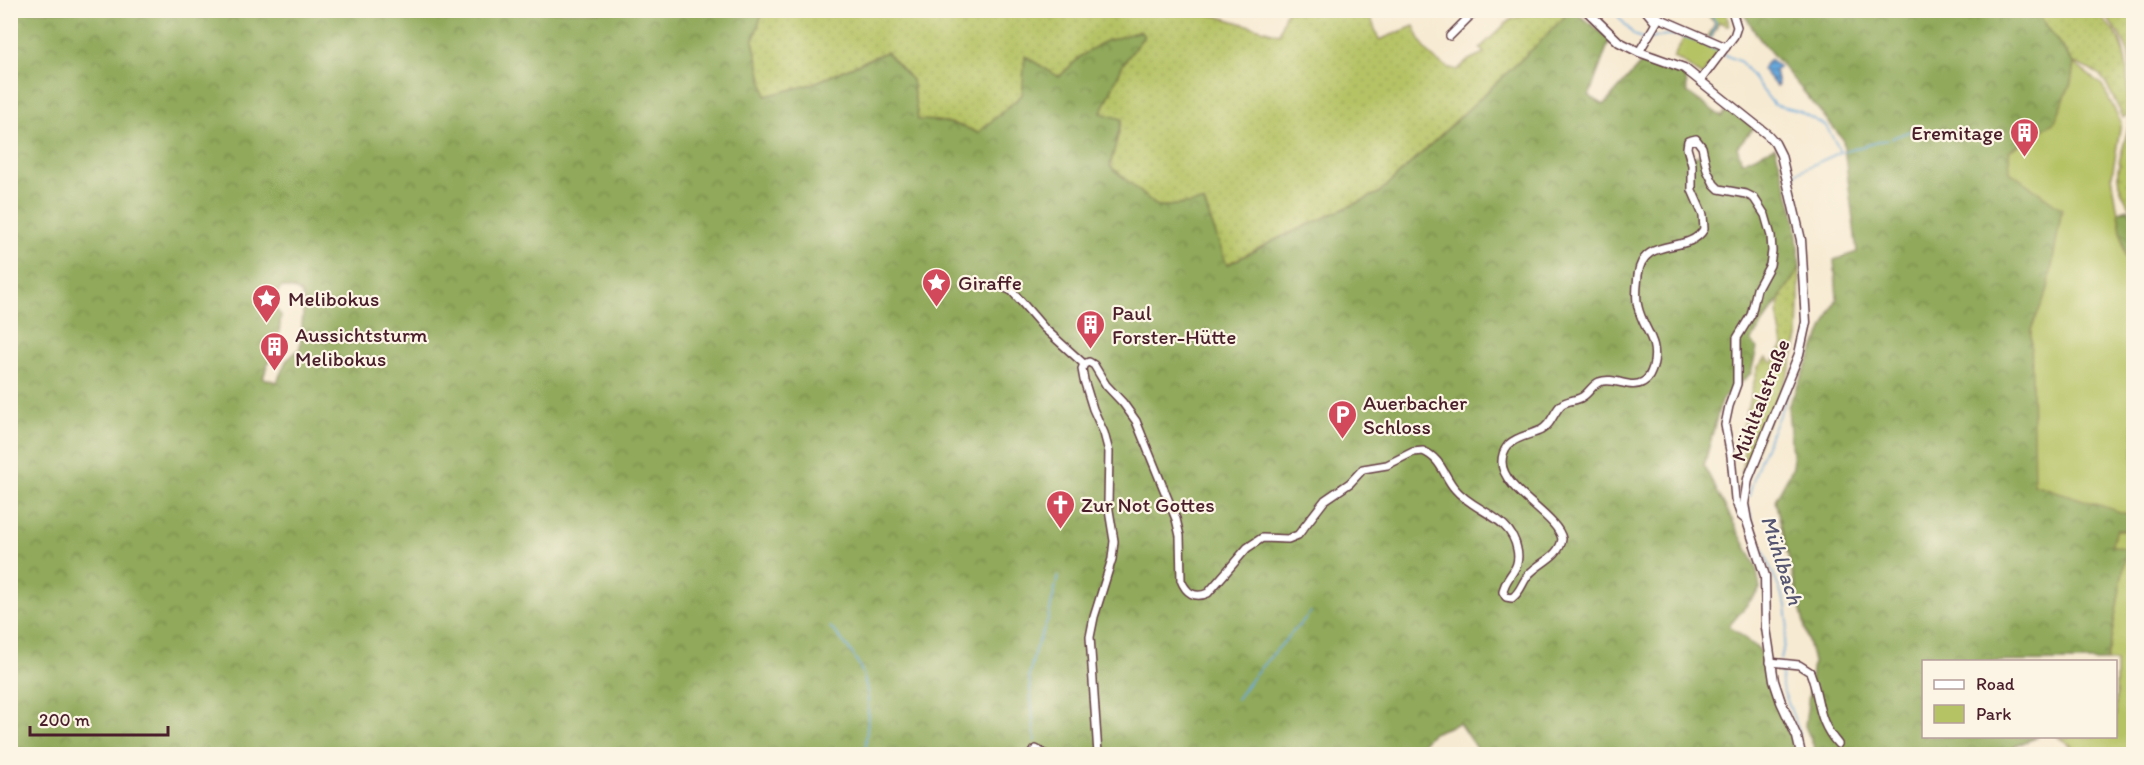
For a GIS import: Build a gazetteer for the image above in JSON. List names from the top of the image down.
{
  "streets": {
    "main road": ["Mühltalstraße"]
  },
  "water": ["Mühlbach"],
  "places": {
    "building": ["Eremitage", "Paul Forster-Hütte", "Aussichtsturm Melibokus"],
    "place": ["Giraffe", "Melibokus"],
    "parking": ["Auerbacher Schloss"],
    "church": ["Zur Not Gottes"]
  },
  "legend": ["Road", "Park"],
  "scale_bar": "200 m"
}
